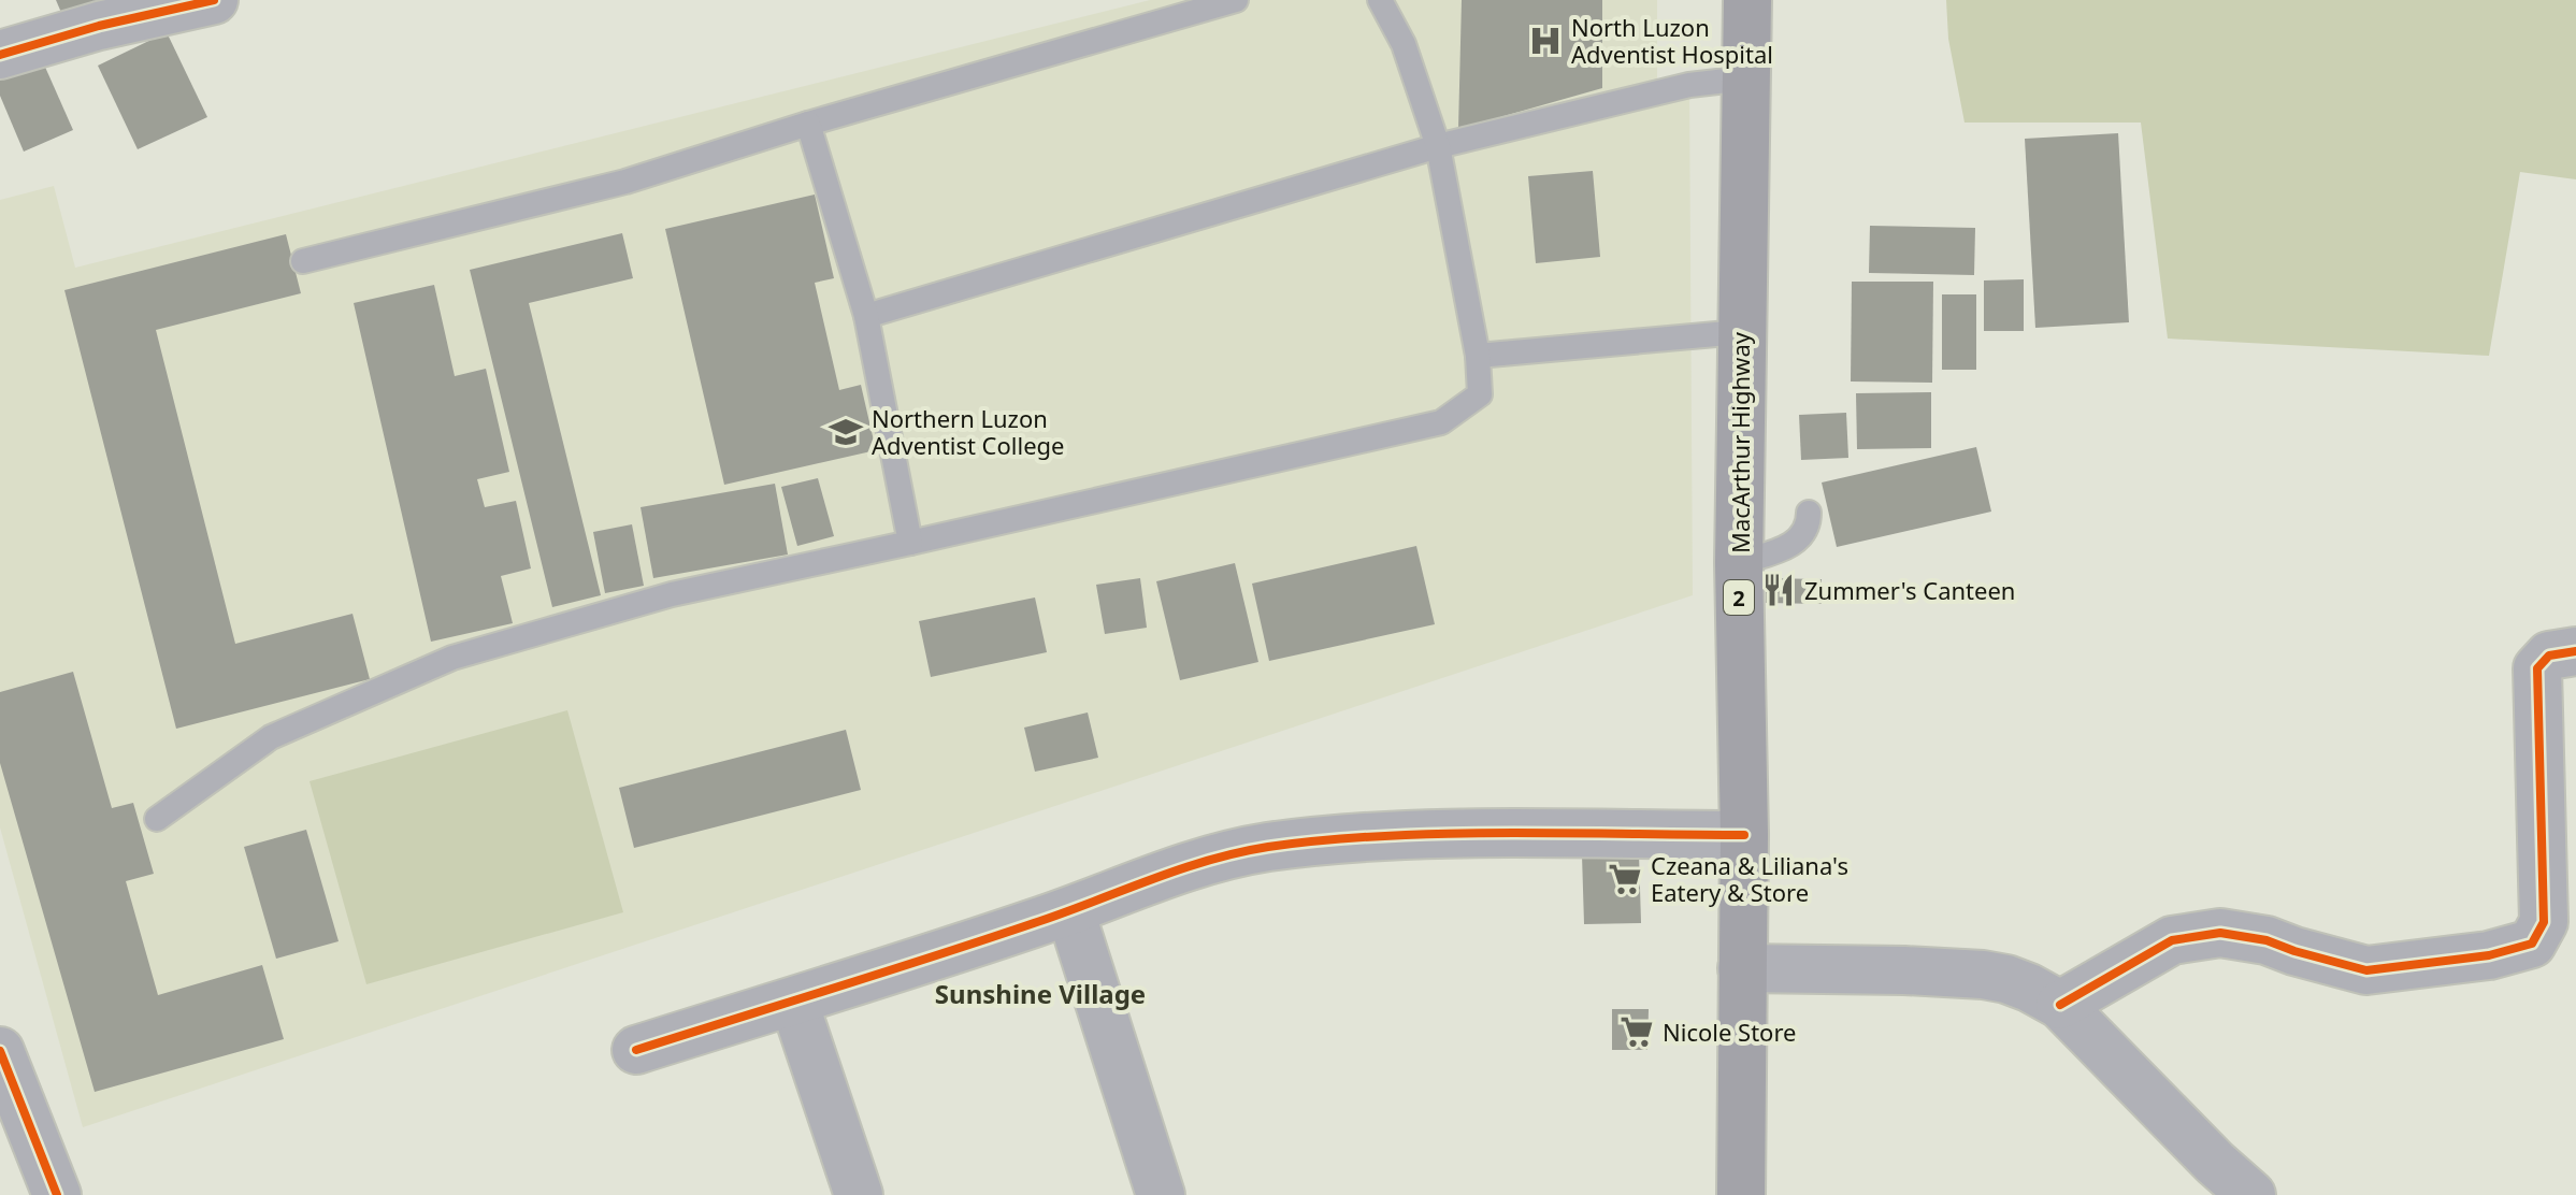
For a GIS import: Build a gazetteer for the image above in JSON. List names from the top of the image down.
{
  "streets": {
    "highway": ["MacArthur Highway", "2"]
  },
  "districts": ["Sunshine Village"],
  "places": {
    "hospital": ["North Luzon Adventist Hospital"],
    "school or university": ["Northern Luzon Adventist College"],
    "restaurant": ["Zummer's Canteen"],
    "supermarket": ["Czeana & Liliana's Eatery & Store", "Nicole Store"]
  }
}
